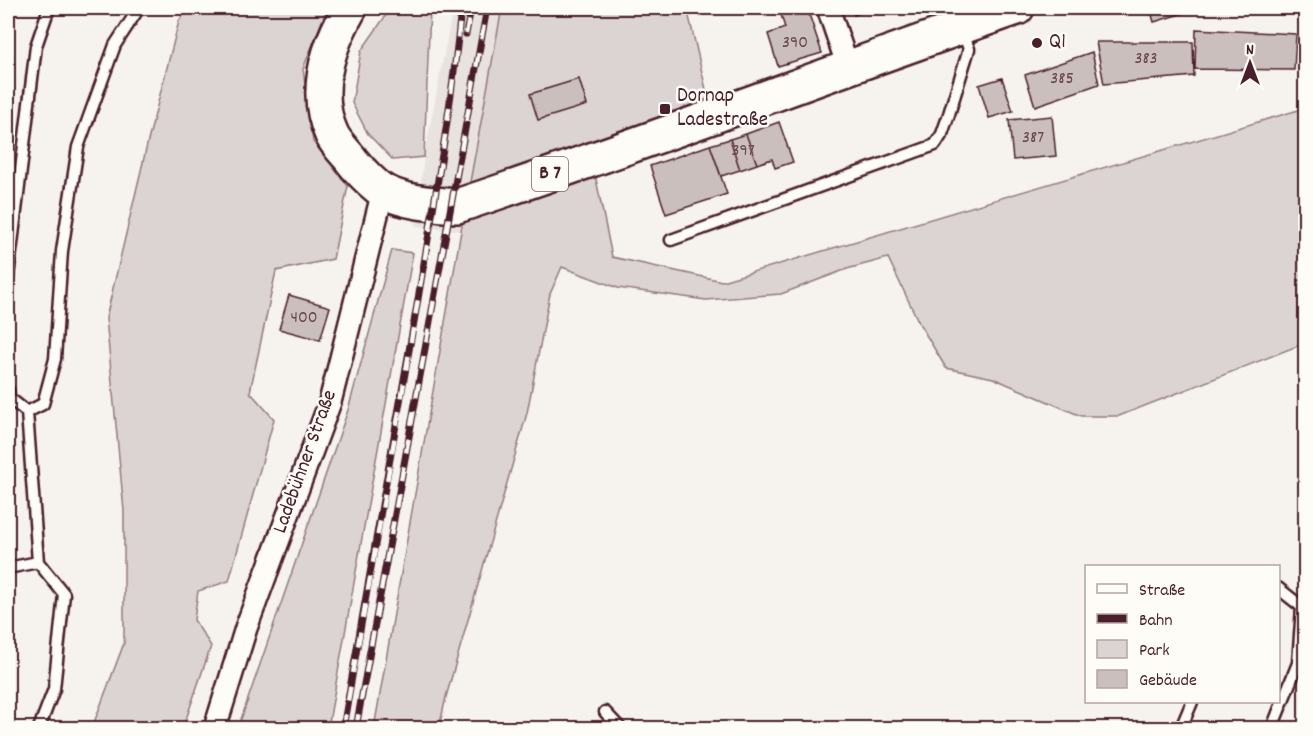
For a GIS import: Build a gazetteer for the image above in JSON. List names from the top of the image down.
{
  "streets": {
    "main road": ["B 7"],
    "street": ["Ladebühner Straße"]
  },
  "crossings": [
    ["B 7", "Ladebühner Straße"]
  ],
  "places": {
    "other": ["Q1"],
    "transit": ["Dornap Ladestraße"]
  },
  "house_numbers": [
    "390",
    "383",
    "385",
    "387",
    "397",
    "400"
  ],
  "legend": [
    "Straße",
    "Bahn",
    "Park",
    "Gebäude"
  ],
  "north": "top"
}
